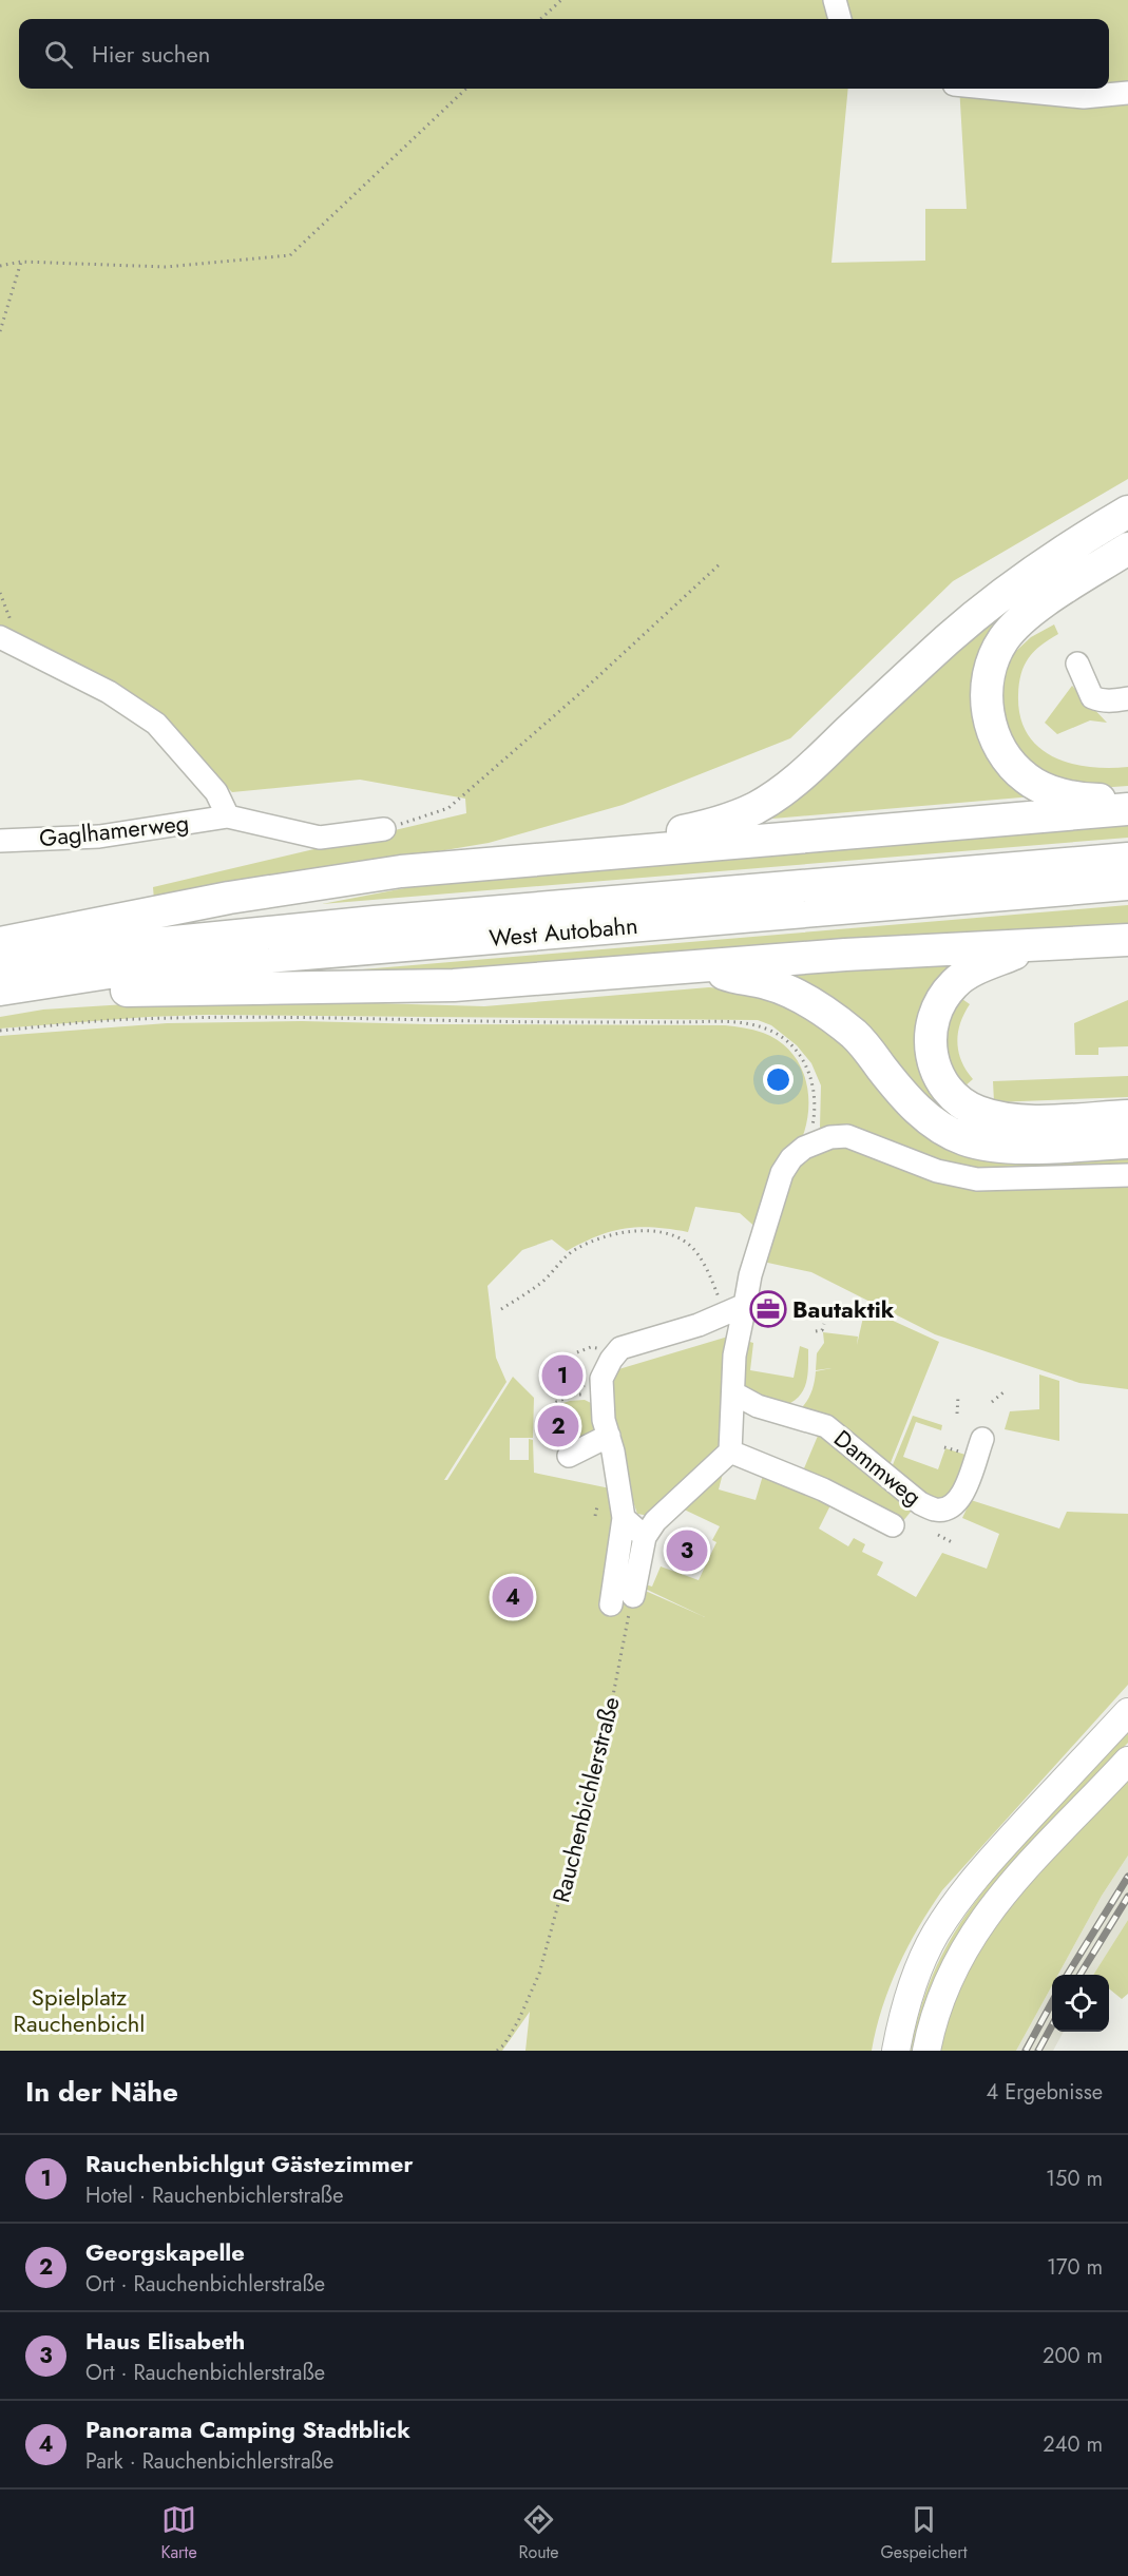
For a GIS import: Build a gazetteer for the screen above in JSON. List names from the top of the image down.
{
  "streets": {
    "highway": ["West Autobahn"],
    "street": ["Gaglhamerweg", "Dammweg"],
    "path": ["Rauchenbichlerstraße"]
  },
  "parks": ["Spielplatz Rauchenbichl"],
  "places": {
    "office": ["Bautaktik"]
  },
  "page": {
    "search": "Hier suchen",
    "pins": [
      "1",
      "2",
      "3",
      "4"
    ],
    "heading": ["In der Nähe", "4 Ergebnisse"],
    "list": [
      {
        "mark": "1",
        "name": "Rauchenbichlgut Gästezimmer",
        "note": "Hotel · Rauchenbichlerstraße",
        "value": "150 m"
      },
      {
        "mark": "2",
        "name": "Georgskapelle",
        "note": "Ort · Rauchenbichlerstraße",
        "value": "170 m"
      },
      {
        "mark": "3",
        "name": "Haus Elisabeth",
        "note": "Ort · Rauchenbichlerstraße",
        "value": "200 m"
      },
      {
        "mark": "4",
        "name": "Panorama Camping Stadtblick",
        "note": "Park · Rauchenbichlerstraße",
        "value": "240 m"
      }
    ],
    "nav": ["Karte", "Route", "Gespeichert"]
  }
}
